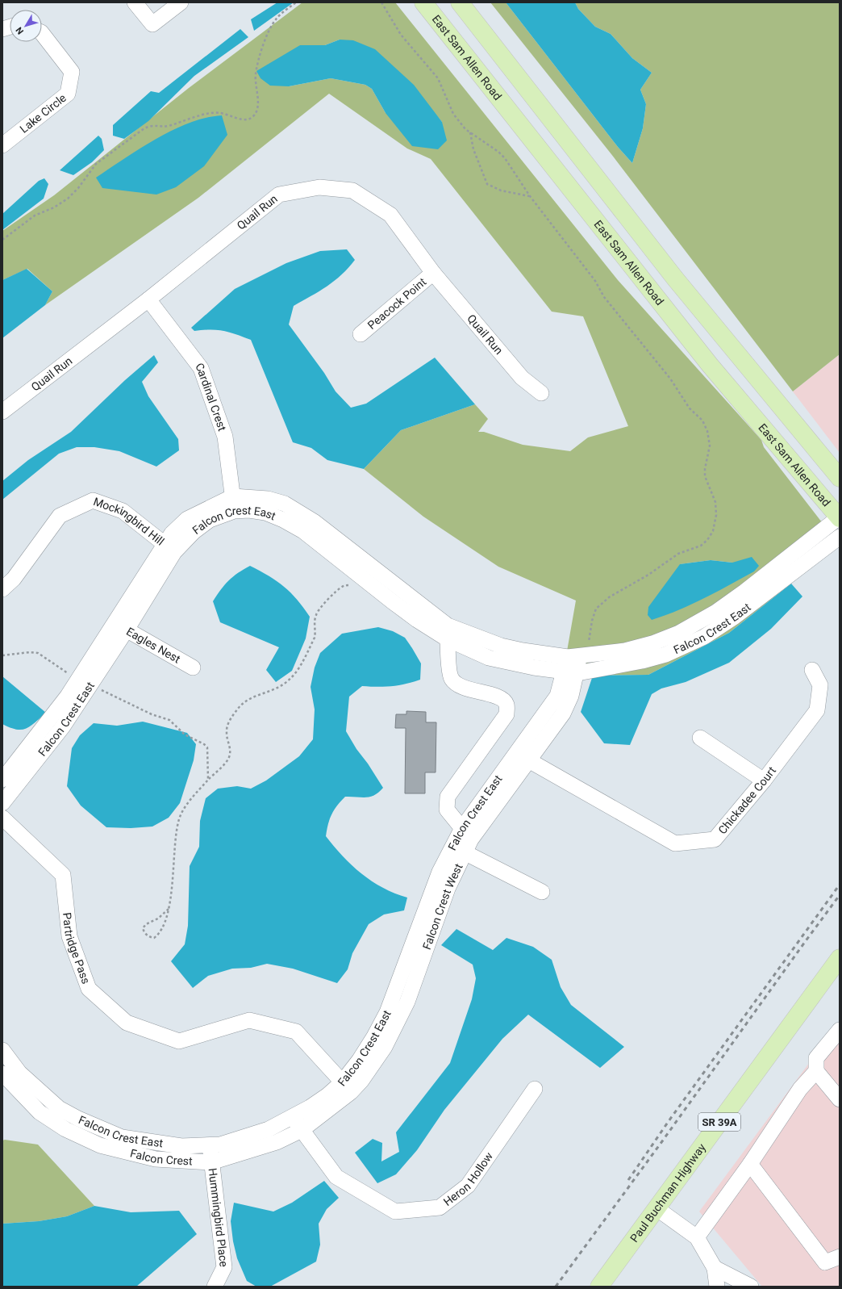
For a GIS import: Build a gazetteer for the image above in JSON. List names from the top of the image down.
{
  "streets": {
    "main road": ["East Sam Allen Road", "SR 39A", "Paul Buchman Highway"],
    "street": [
      "Lake Circle",
      "Quail Run",
      "Peacock Point",
      "Cardinal Crest",
      "Mockingbird Hill",
      "Falcon Crest East",
      "Eagles Nest",
      "Chickadee Court",
      "Falcon Crest West",
      "Partridge Pass",
      "Falcon Crest",
      "Heron Hollow",
      "Hummingbird Place"
    ]
  },
  "crossings": [
    ["East Sam Allen Road", "Falcon Crest East"],
    ["Quail Run", "Peacock Point"],
    ["Quail Run", "Cardinal Crest"],
    ["Cardinal Crest", "Falcon Crest East"],
    ["Mockingbird Hill", "Falcon Crest East"],
    ["Falcon Crest East", "Eagles Nest"],
    ["Falcon Crest East", "Falcon Crest West"],
    ["Falcon Crest East", "Partridge Pass"],
    ["Falcon Crest East", "Falcon Crest"],
    ["Falcon Crest East", "Heron Hollow"],
    ["Falcon Crest East", "Hummingbird Place"],
    ["Chickadee Court", "Falcon Crest West"],
    ["Falcon Crest West", "Partridge Pass"],
    ["Falcon Crest West", "Falcon Crest"],
    ["Falcon Crest West", "Heron Hollow"],
    ["Falcon Crest", "Heron Hollow"],
    ["Falcon Crest", "Hummingbird Place"]
  ],
  "north": "bottom left"
}
